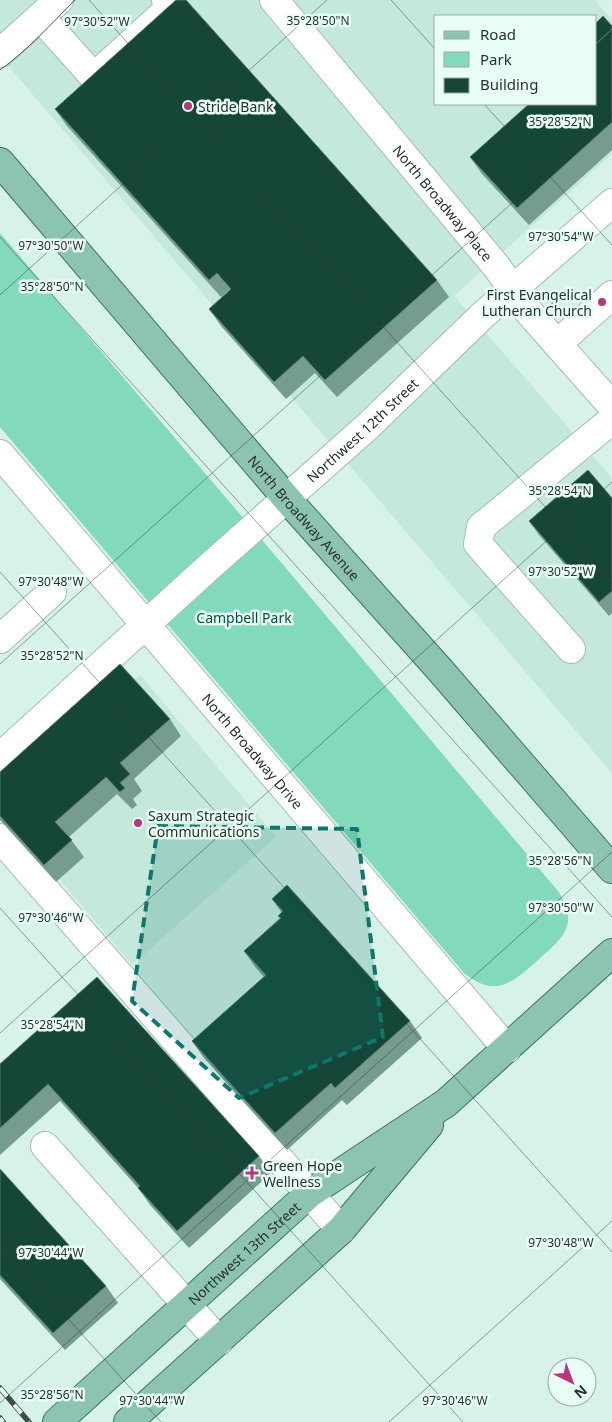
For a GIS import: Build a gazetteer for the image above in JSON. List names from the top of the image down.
{
  "streets": {
    "main road": ["North Broadway Avenue", "Northwest 13th Street"],
    "street": ["North Broadway Place", "Northwest 12th Street", "North Broadway Drive"]
  },
  "crossings": [
    ["North Broadway Place", "Northwest 12th Street"],
    ["Northwest 12th Street", "North Broadway Avenue"],
    ["Northwest 12th Street", "North Broadway Drive"],
    ["North Broadway Drive", "Northwest 13th Street"]
  ],
  "parks": ["Campbell Park"],
  "places": {
    "other": ["Stride Bank", "First Evangelical Lutheran Church", "Saxum Strategic Communications"],
    "health": ["Green Hope Wellness"]
  },
  "legend": ["Road", "Park", "Building"],
  "north": "bottom right",
  "coordinates": [
    "35°28'50\"N",
    "97°30'52\"W",
    "35°28'52\"N",
    "97°30'54\"W",
    "97°30'50\"W",
    "35°28'54\"N",
    "97°30'48\"W",
    "35°28'56\"N",
    "97°30'46\"W",
    "97°30'44\"W"
  ]
}
